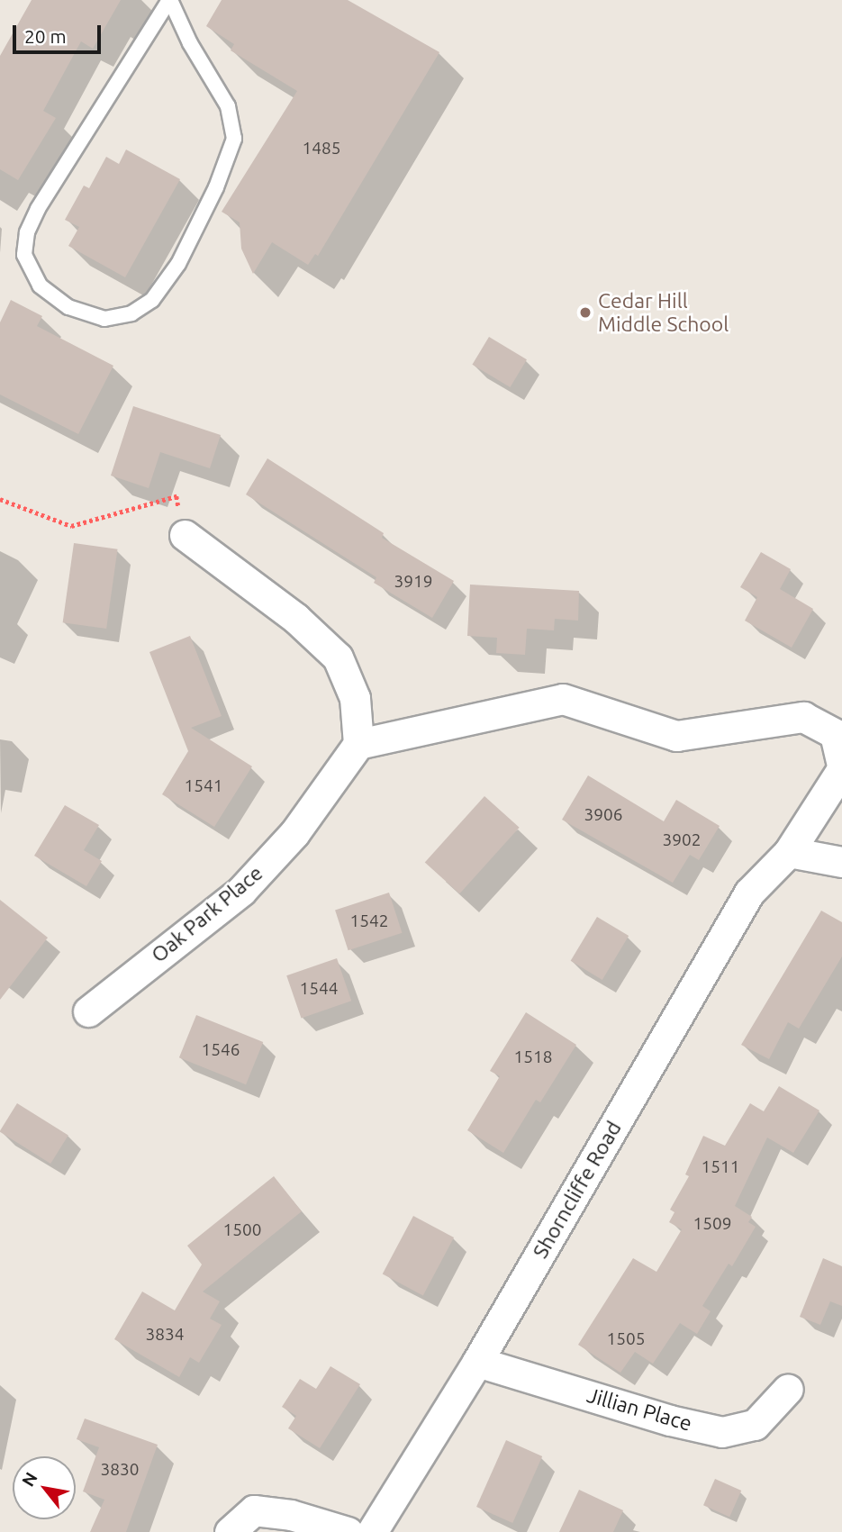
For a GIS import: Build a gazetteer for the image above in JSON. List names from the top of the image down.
{
  "streets": {
    "street": ["Oak Park Place", "Shorncliffe Road", "Jillian Place"]
  },
  "crossings": [
    ["Shorncliffe Road", "Jillian Place"]
  ],
  "places": ["Cedar Hill Middle School"],
  "house_numbers": [
    "1485",
    "3919",
    "1541",
    "3906",
    "3902",
    "1542",
    "1544",
    "1546",
    "1518",
    "1511",
    "1509",
    "1500",
    "3834",
    "1505",
    "3830"
  ],
  "scale_bar": "20 m",
  "north": "top left"
}
